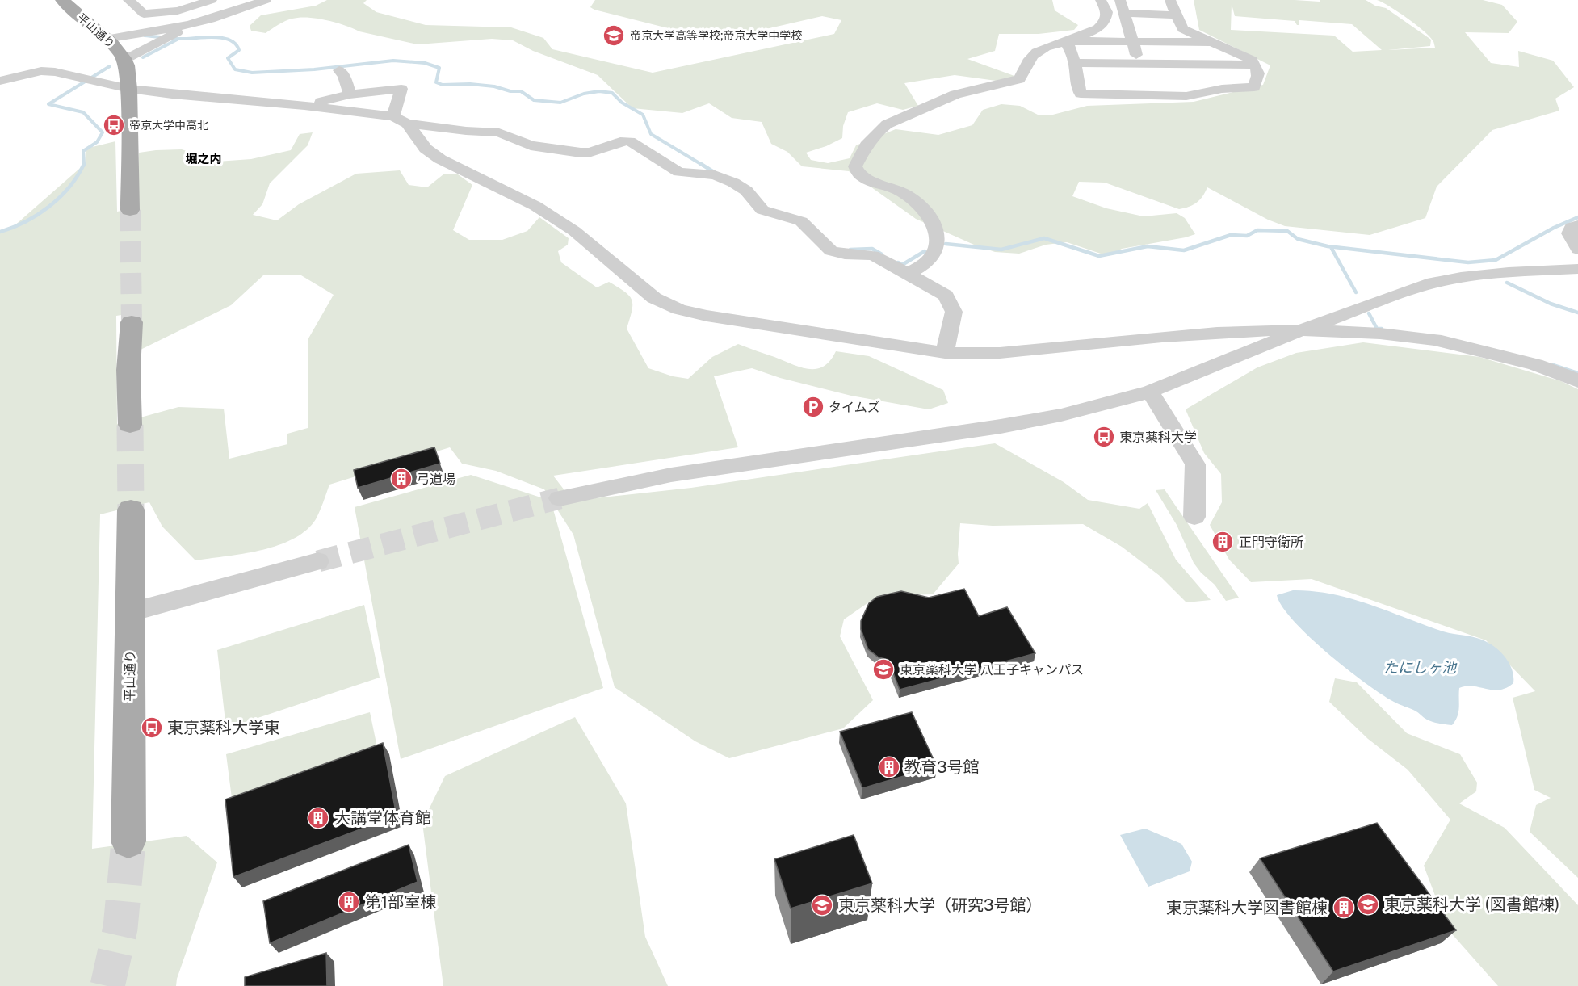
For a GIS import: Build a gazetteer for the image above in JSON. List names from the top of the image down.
{
  "streets": {
    "main road": ["平山通り"]
  },
  "districts": ["堀之内"],
  "water": ["たにしヶ池"],
  "places": {
    "school or university": [
      "帝京大学高等学校;帝京大学中学校",
      "東京薬科大学 八王子キャンパス",
      "東京薬科大学 (図書館棟)",
      "東京薬科大学（研究3号館）"
    ],
    "bus stop": ["帝京大学中高北", "東京薬科大学", "東京薬科大学東"],
    "parking": ["タイムズ"],
    "building": [
      "弓道場",
      "正門守衛所",
      "教育3号館",
      "大講堂体育館",
      "第1部室棟",
      "東京薬科大学図書館棟"
    ]
  }
}
